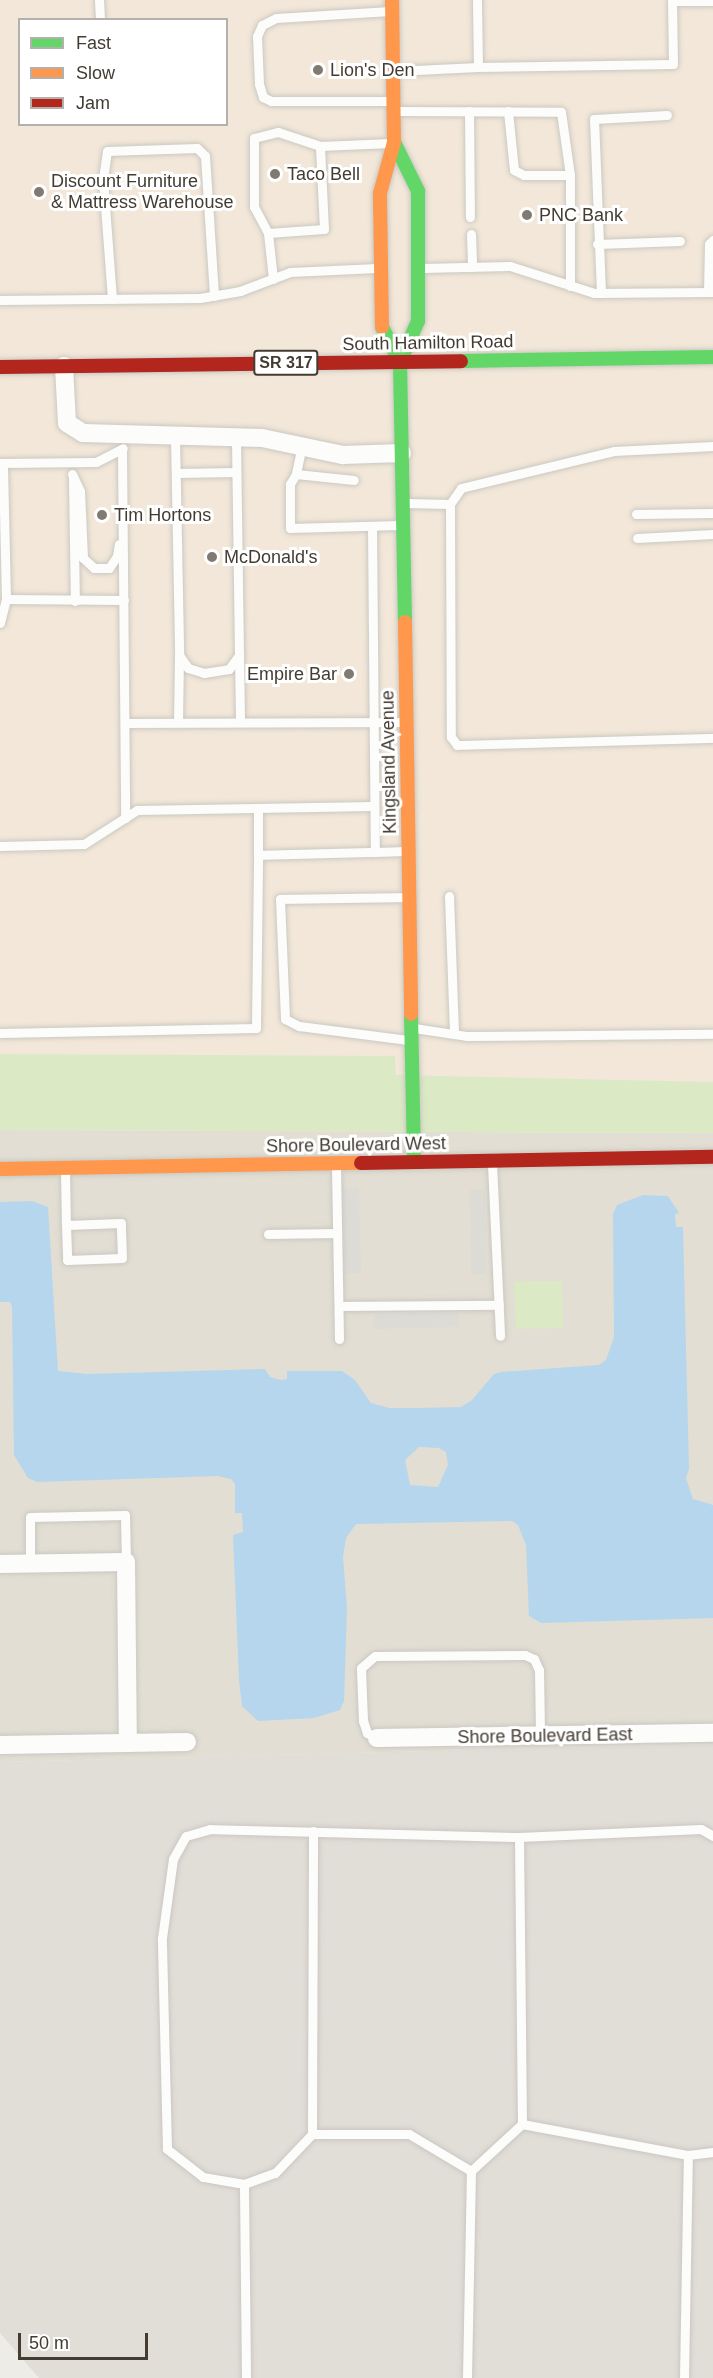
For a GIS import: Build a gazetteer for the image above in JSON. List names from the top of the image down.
{
  "streets": {
    "street": [
      "South Hamilton Road",
      "SR 317",
      "Kingsland Avenue",
      "Shore Boulevard West",
      "Shore Boulevard East"
    ]
  },
  "crossings": [
    ["South Hamilton Road", "Kingsland Avenue"],
    ["Kingsland Avenue", "Shore Boulevard West"]
  ],
  "places": [
    "Lion's Den",
    "Taco Bell",
    "Discount Furniture & Mattress Warehouse",
    "PNC Bank",
    "Tim Hortons",
    "McDonald's",
    "Empire Bar"
  ],
  "legend": ["Fast", "Slow", "Jam"],
  "scale_bar": "50 m"
}
